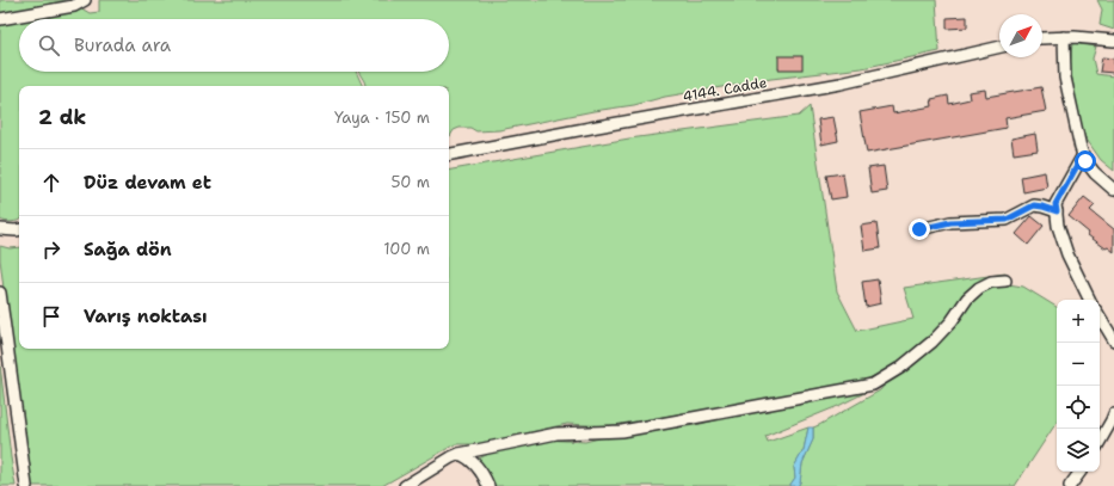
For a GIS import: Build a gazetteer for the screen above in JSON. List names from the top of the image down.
{
  "streets": {
    "street": ["4144. Cadde"]
  },
  "north": "top right",
  "page": {
    "search": "Burada ara",
    "heading": ["2 dk", "Yaya · 150 m"],
    "list": [
      ["Düz devam et", "50 m"],
      ["Sağa dön", "100 m"],
      "Varış noktası"
    ],
    "map_buttons": ["+", "−"]
  }
}
